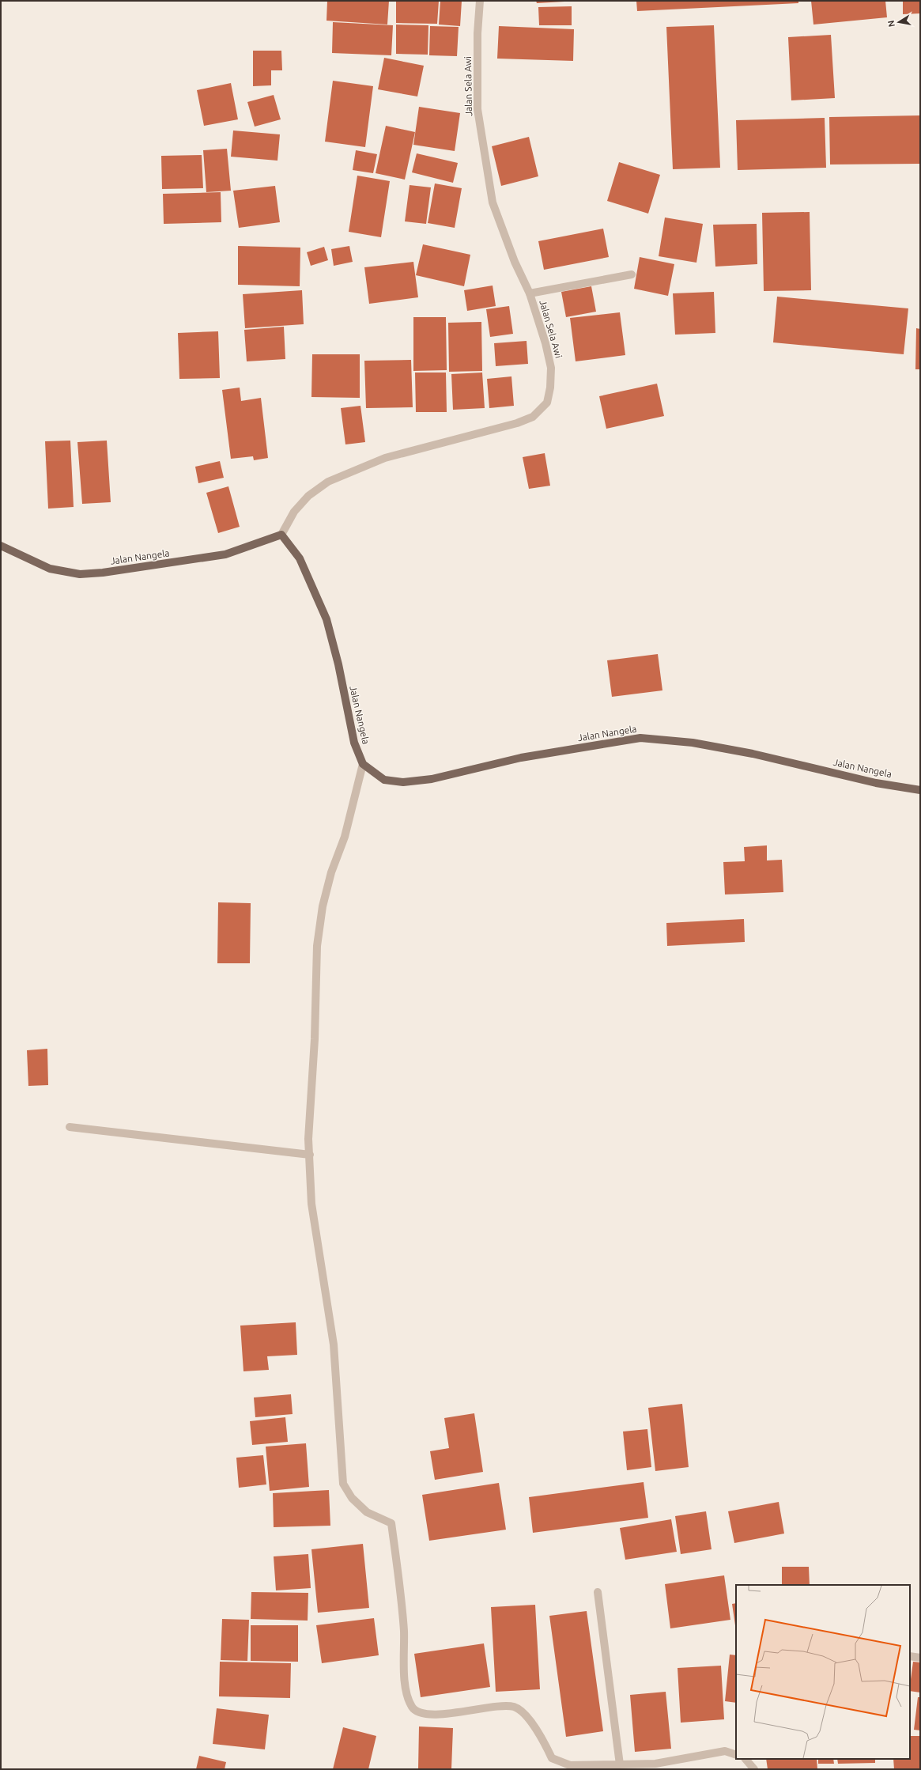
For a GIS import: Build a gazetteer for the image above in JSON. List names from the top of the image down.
{
  "streets": {
    "main road": ["Jalan Nangela"],
    "street": ["Jalan Sela Awi"]
  },
  "crossings": [
    ["Jalan Sela Awi", "Jalan Nangela"]
  ],
  "north": "left"
}
